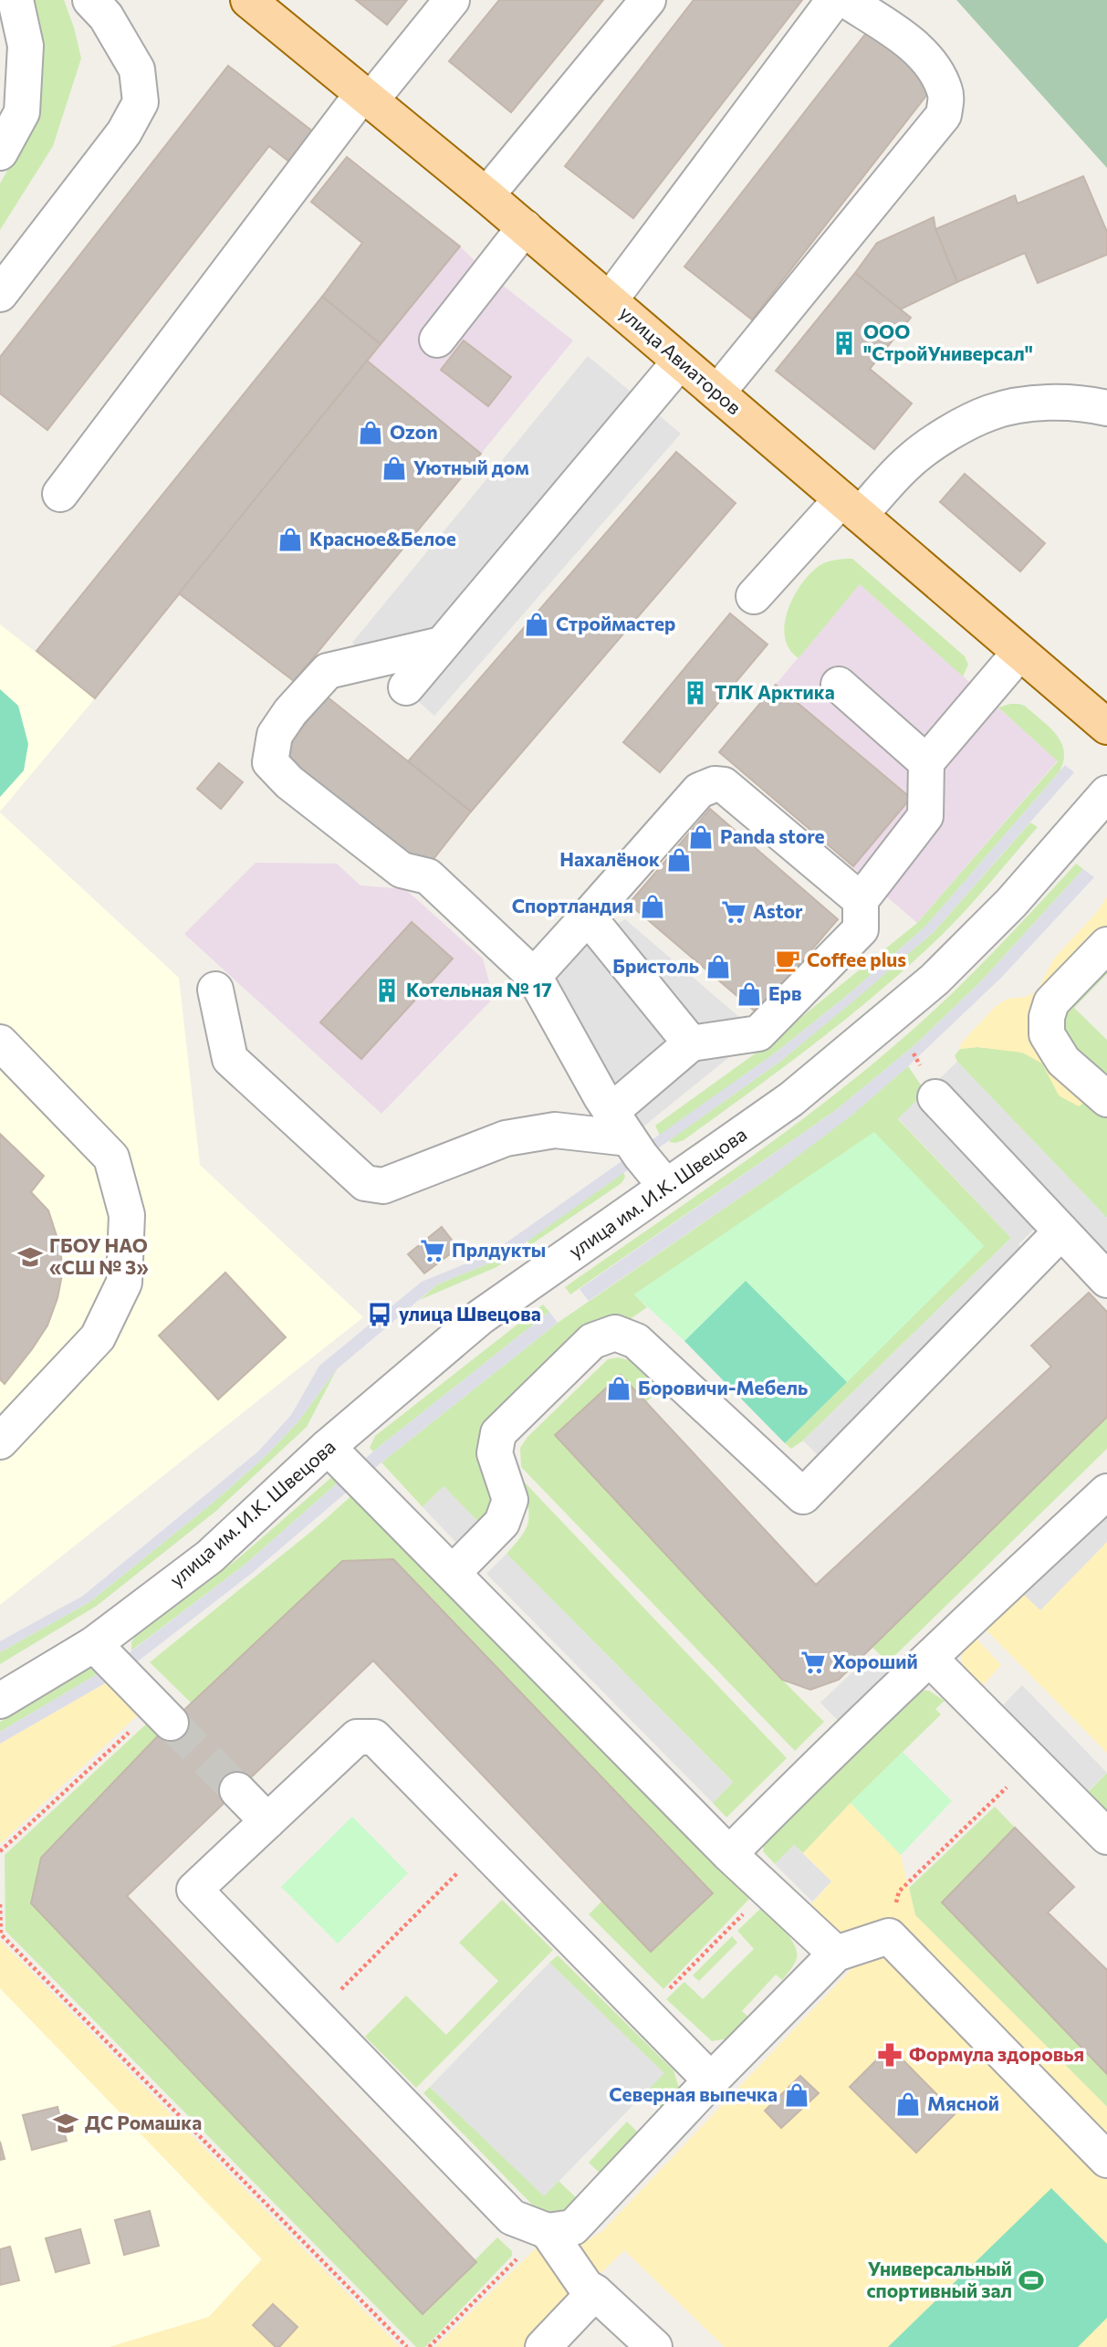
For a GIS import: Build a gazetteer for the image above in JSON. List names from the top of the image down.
{
  "streets": {
    "main road": ["улица Авиаторов"],
    "street": ["улица им. И.К. Швецова"]
  },
  "places": {
    "building": ["ООО \"СтройУниверсал\"", "ТЛК Арктика", "Котельная № 17"],
    "shop": [
      "Ozon",
      "Уютный дом",
      "Красное&Белое",
      "Строймастер",
      "Panda store",
      "Нахалёнок",
      "Спортландия",
      "Бристоль",
      "Ерв",
      "Боровичи-Мебель",
      "Северная выпечка",
      "Мясной"
    ],
    "supermarket": ["Astor", "Прлдукты", "Хороший"],
    "cafe": ["Coffee plus"],
    "school or university": ["ГБОУ НАО «СШ № 3»", "ДС Ромашка"],
    "bus stop": ["улица Швецова"],
    "pharmacy": ["Формула здоровья"],
    "sports": ["Универсальный спортивный зал"]
  }
}
